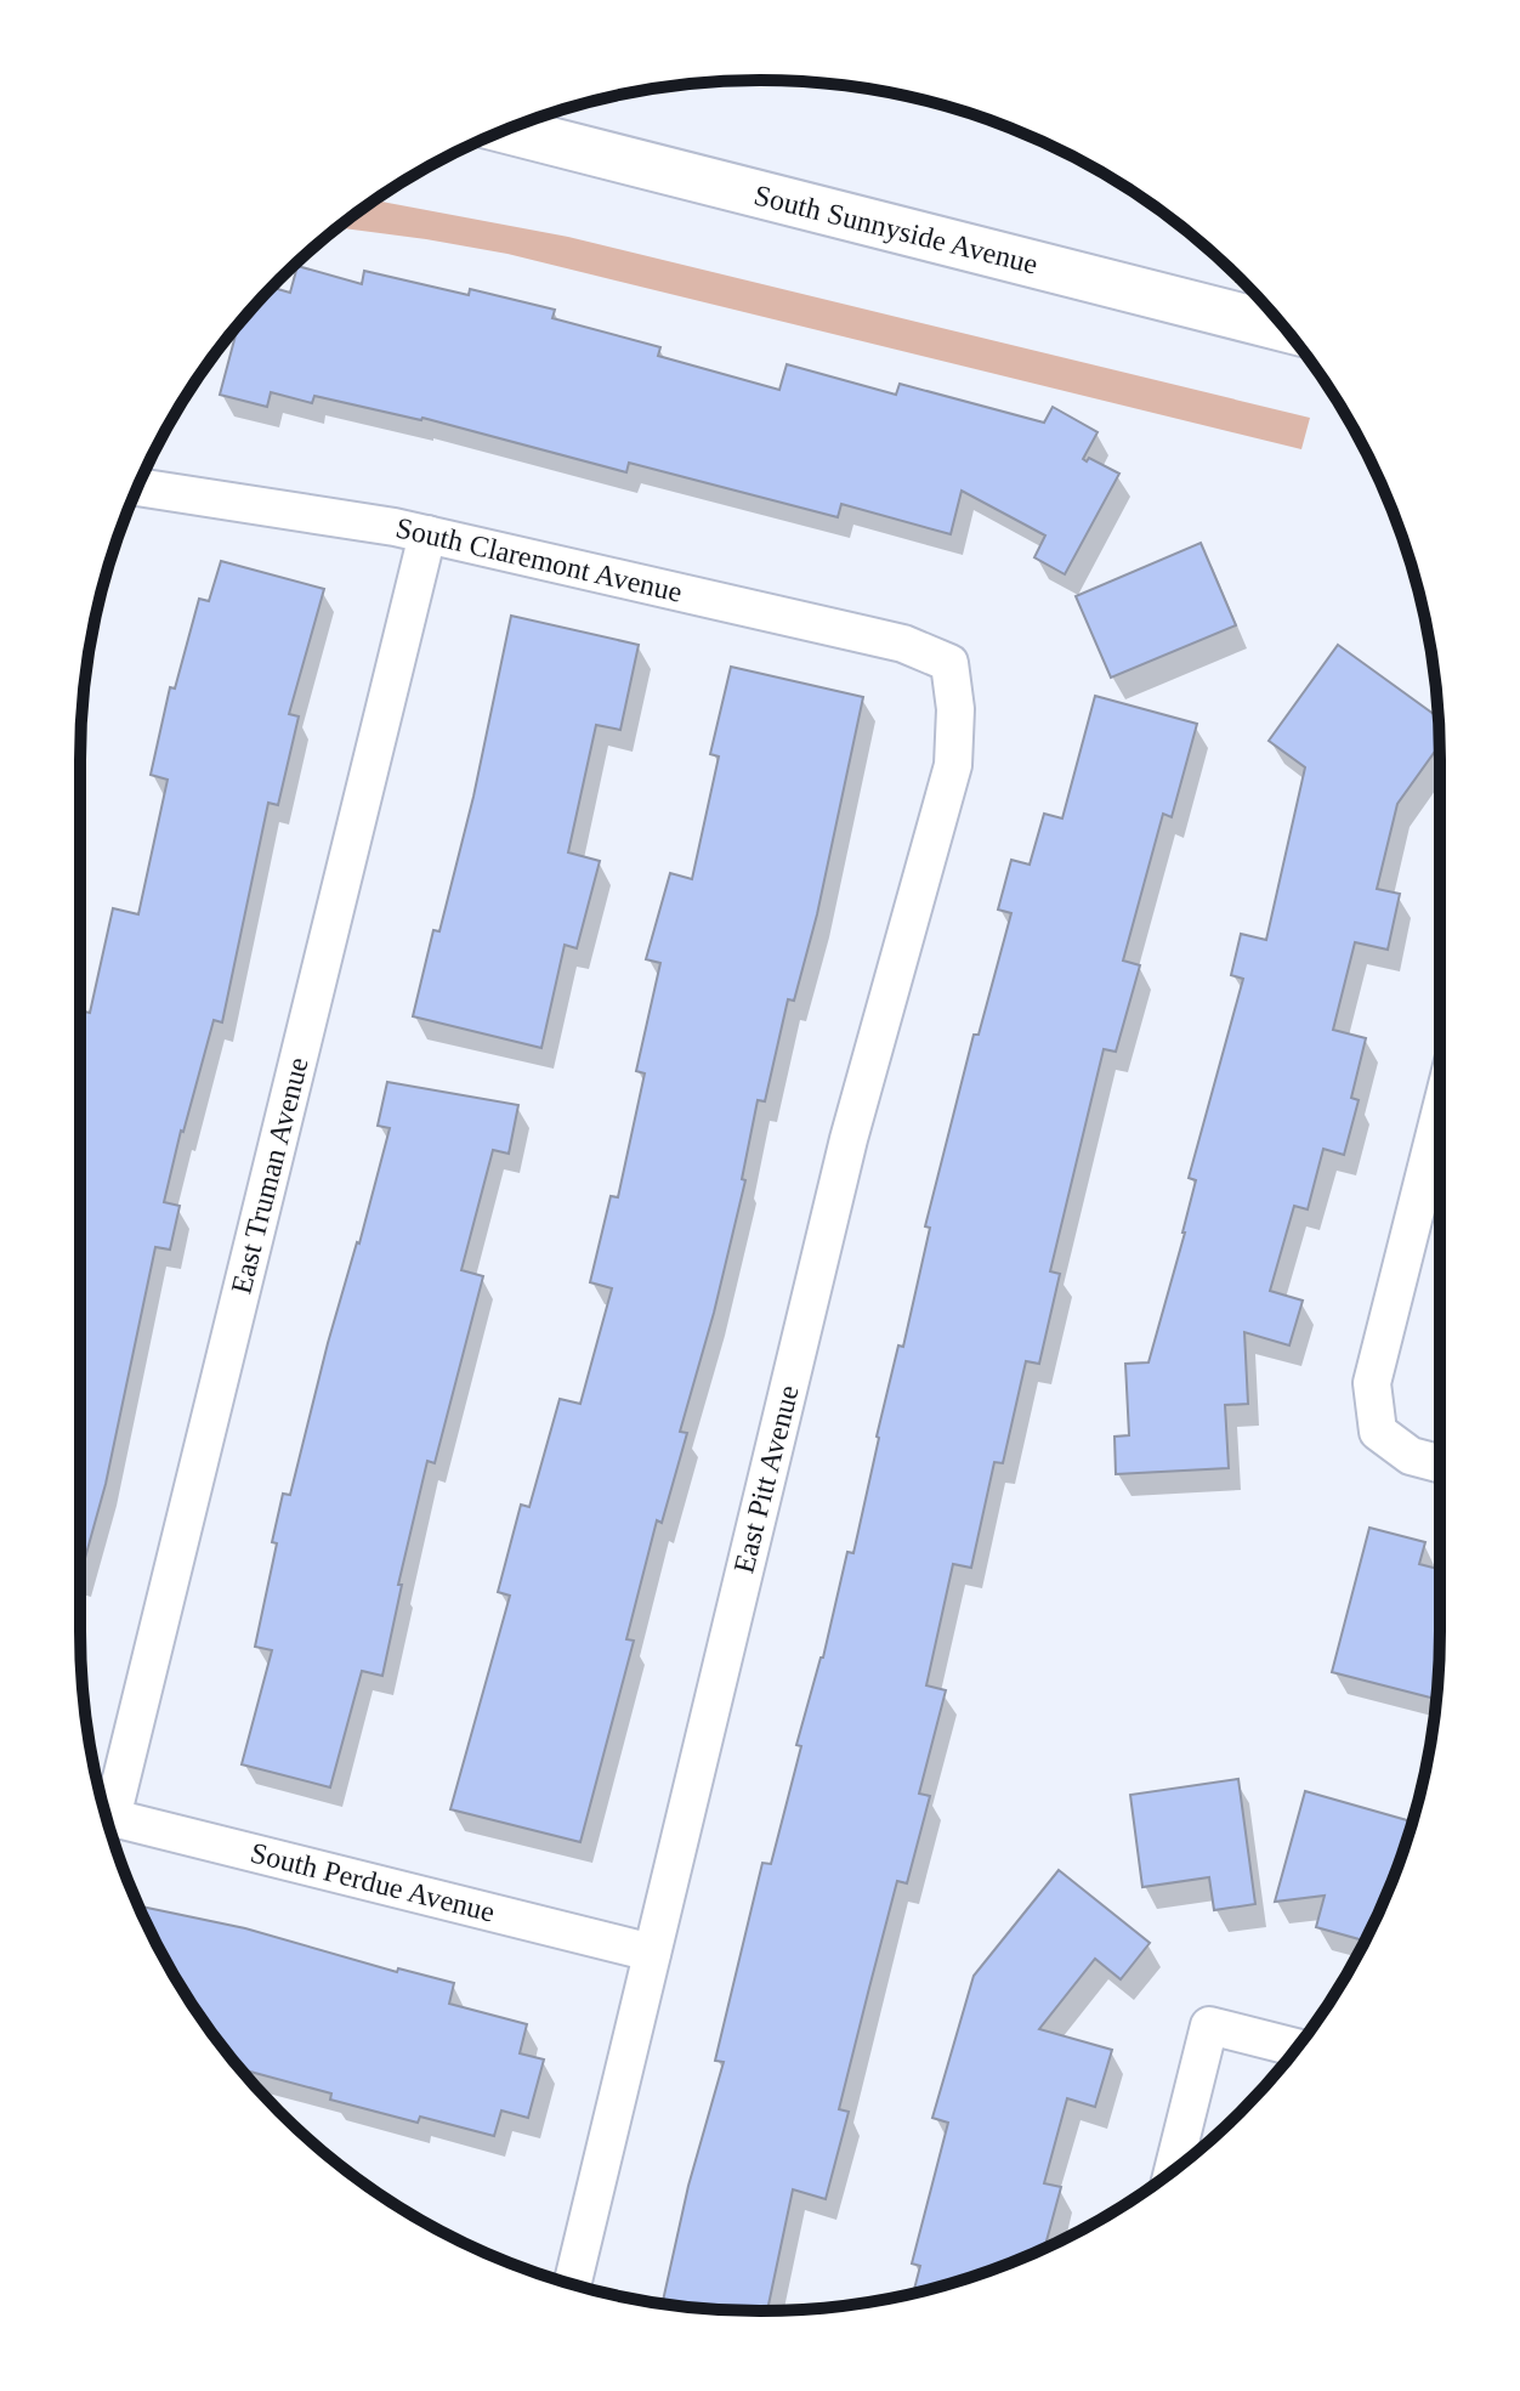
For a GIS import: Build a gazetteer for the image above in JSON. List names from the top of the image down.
{
  "streets": {
    "street": [
      "South Sunnyside Avenue",
      "South Claremont Avenue",
      "East Truman Avenue",
      "East Pitt Avenue",
      "South Perdue Avenue"
    ]
  },
  "crossings": [
    ["South Claremont Avenue", "East Truman Avenue"],
    ["South Claremont Avenue", "East Pitt Avenue"],
    ["East Pitt Avenue", "South Perdue Avenue"]
  ]
}
